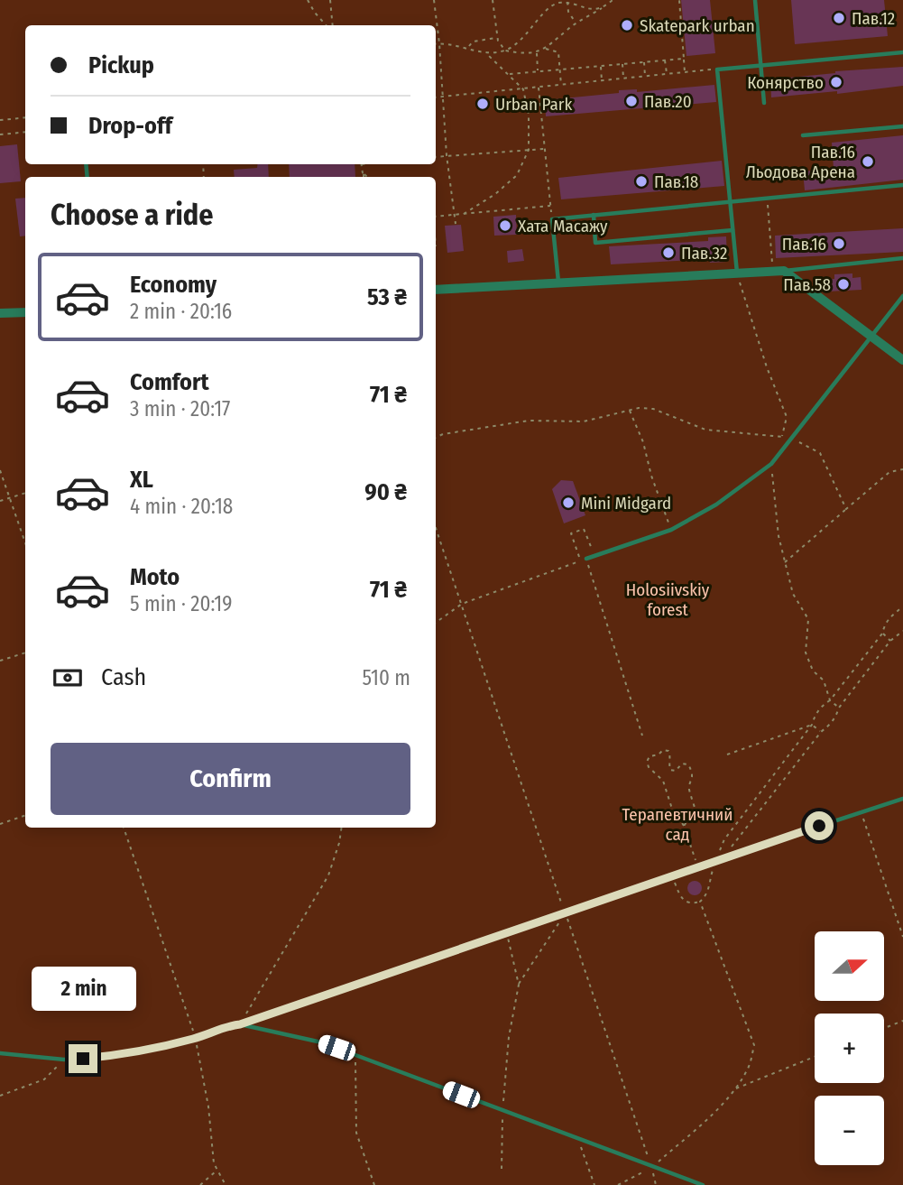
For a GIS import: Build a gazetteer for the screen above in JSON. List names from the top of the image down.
{
  "parks": ["Holosiivskiy forest", "Терапевтичний сад"],
  "places": [
    "Пав.12",
    "Skatepark urban",
    "Конярство",
    "Пав.20",
    "Urban Park",
    "Пав.16 Льодова Арена",
    "Пав.18",
    "Хата Масажу",
    "Пав.16",
    "Пав.32",
    "Пав.58",
    "Mini Midgard"
  ],
  "north": "right",
  "page": {
    "banner": ["Pickup", "Drop-off"],
    "heading": "Choose a ride",
    "list": [
      {
        "name": "Economy",
        "note": "2 min · 20:16",
        "value": "53 ₴"
      },
      {
        "name": "Comfort",
        "note": "3 min · 20:17",
        "value": "71 ₴"
      },
      {
        "name": "XL",
        "note": "4 min · 20:18",
        "value": "90 ₴"
      },
      {
        "name": "Moto",
        "note": "5 min · 20:19",
        "value": "71 ₴"
      }
    ],
    "pay": ["Cash", "510 m"],
    "buttons": "Confirm",
    "map_buttons": ["+", "−"],
    "bubble": "2 min"
  }
}
